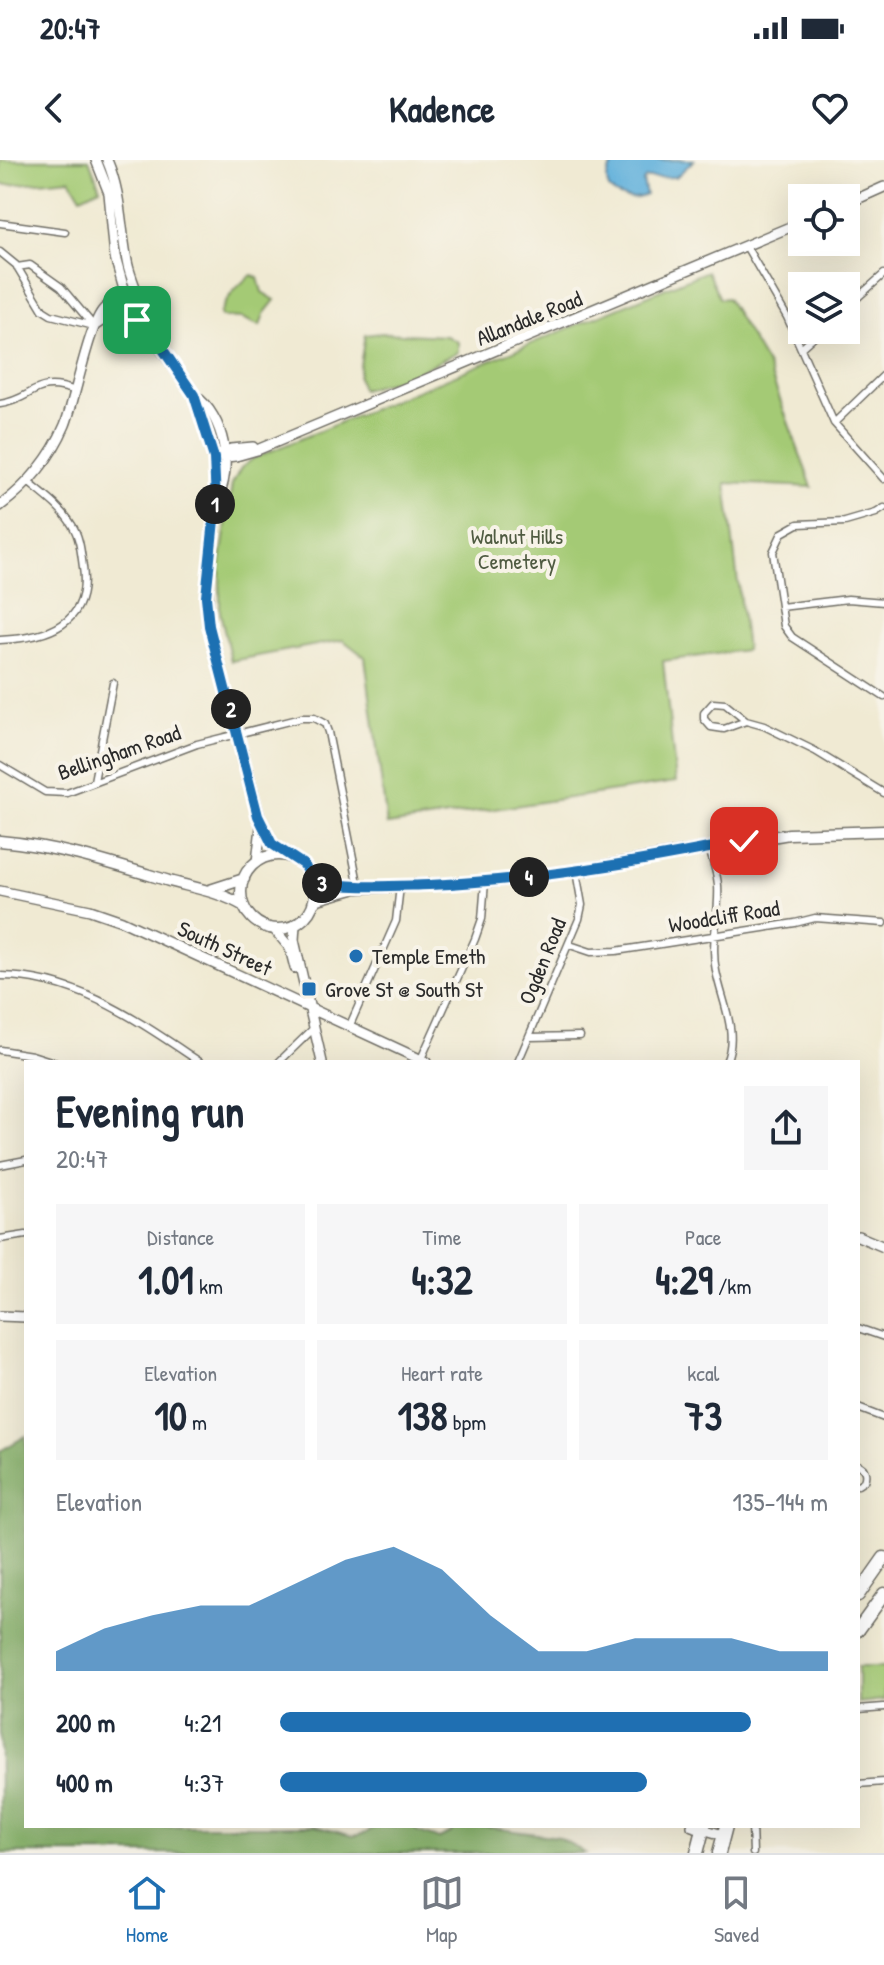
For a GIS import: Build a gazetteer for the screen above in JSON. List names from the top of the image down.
{
  "streets": {
    "main road": ["Allandale Road", "South Street"],
    "street": ["Bellingham Road", "Woodcliff Road", "Ogden Road"]
  },
  "crossings": [
    ["Woodcliff Road", "Ogden Road"]
  ],
  "parks": ["Walnut Hills Cemetery"],
  "places": {
    "other": ["Temple Emeth"],
    "transit": ["Grove St @ South St"]
  },
  "page": {
    "status": "20:47",
    "header": "Kadence",
    "pins": [
      "1",
      "2",
      "4",
      "3"
    ],
    "heading": ["Evening run", "20:47"],
    "stats": [
      ["Distance", "1.01 km"],
      ["Time", "4:32"],
      ["Pace", "4:29 /km"],
      ["Elevation", "10 m"],
      ["Heart rate", "138 bpm"],
      ["kcal", "73"]
    ],
    "chart": ["Elevation", "135–144 m"],
    "list": [
      {
        "name": "200 m",
        "note": "4:21"
      },
      {
        "name": "400 m",
        "note": "4:37"
      }
    ],
    "tabs": ["Home", "Map", "Saved"]
  }
}
